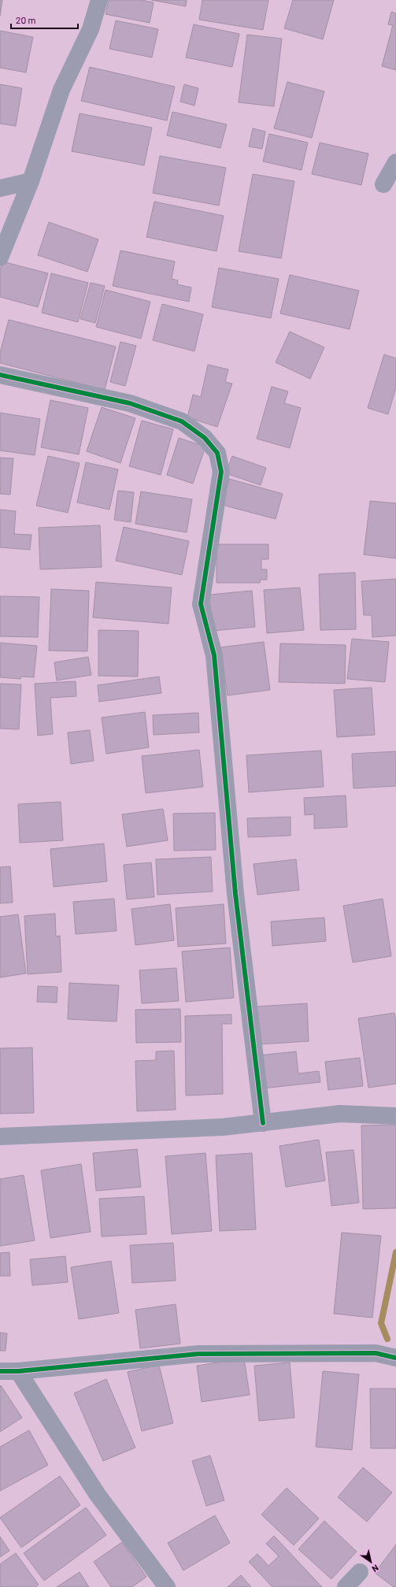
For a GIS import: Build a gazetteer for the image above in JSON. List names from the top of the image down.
{
  "scale_bar": "20 m",
  "north": "bottom right"
}
